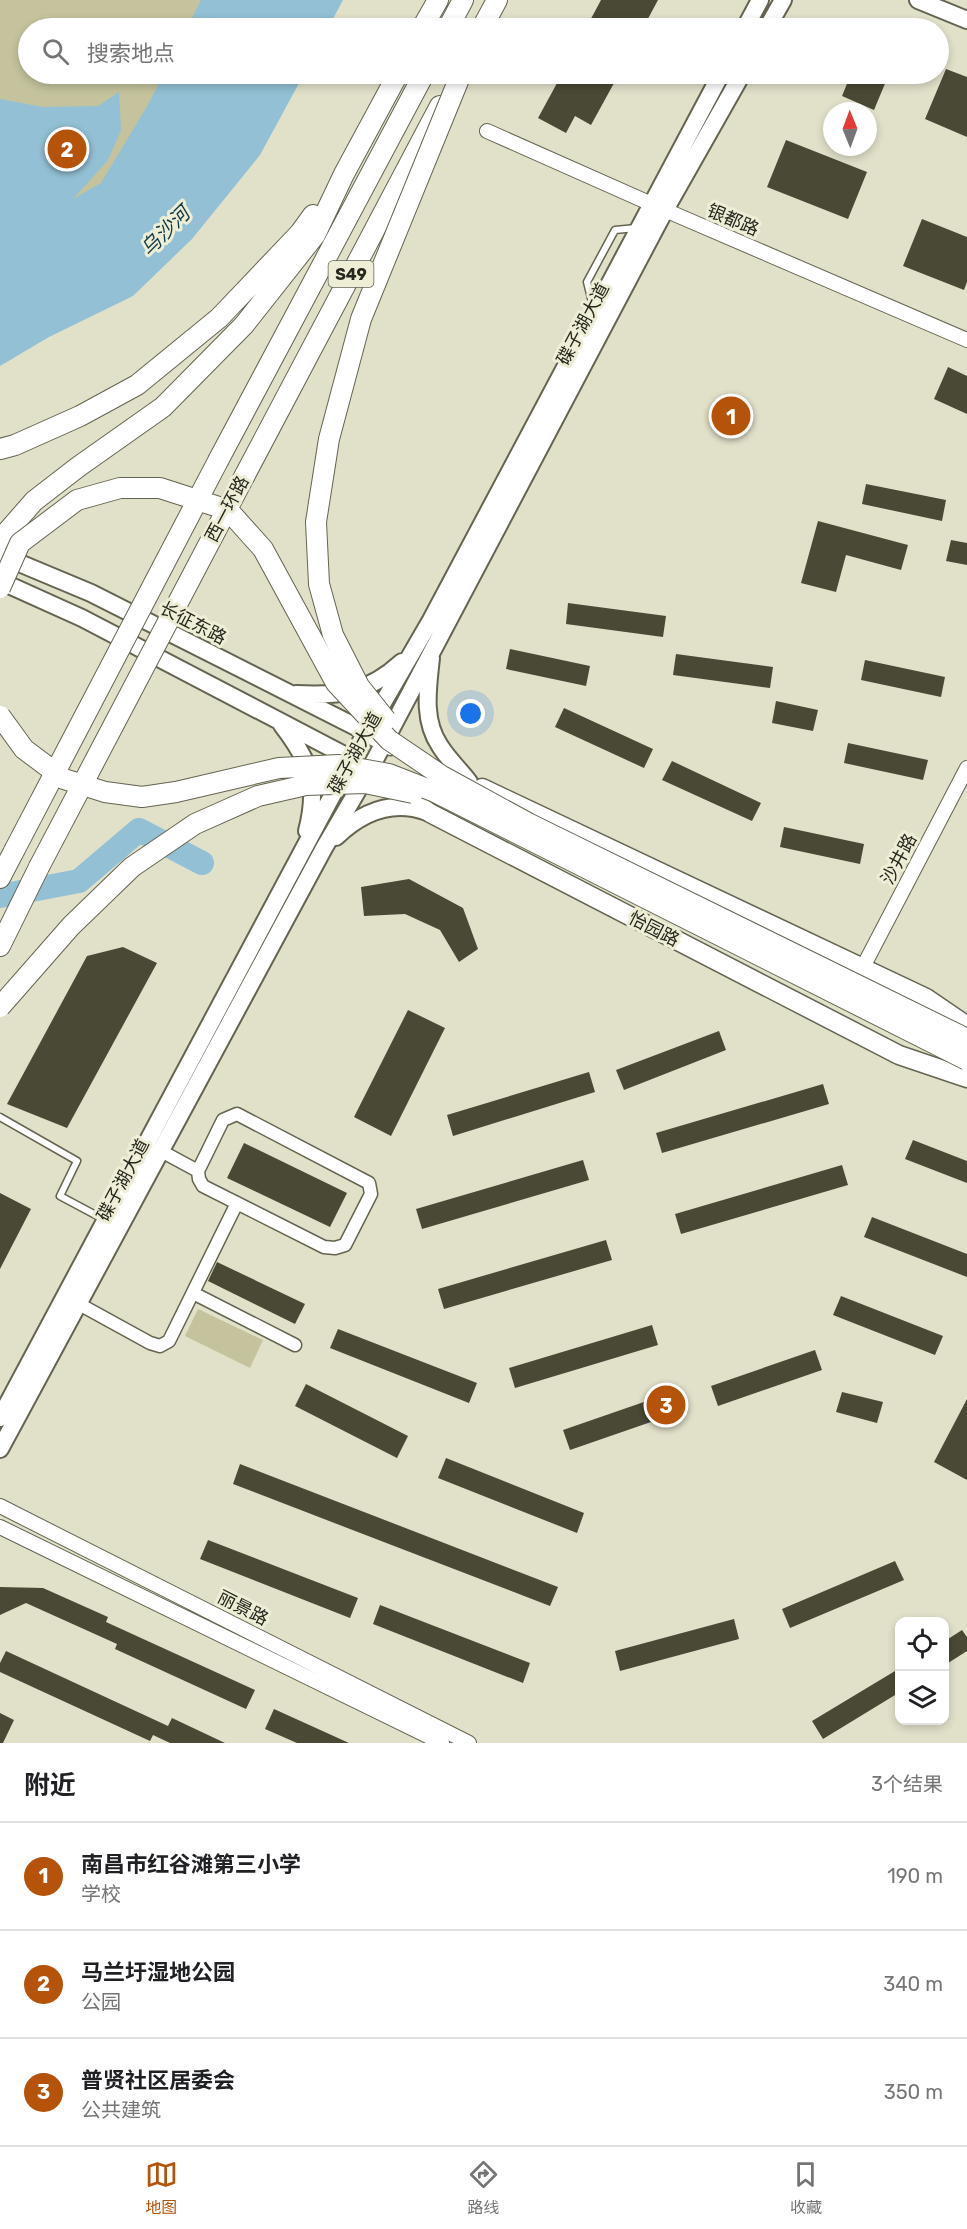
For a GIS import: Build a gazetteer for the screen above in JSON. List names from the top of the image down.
{
  "streets": {
    "highway": ["S49", "西一环路"],
    "main road": ["碟子湖大道", "长征东路", "怡园路"],
    "street": ["银都路", "沙井路", "丽景路"]
  },
  "crossings": [
    ["银都路", "碟子湖大道"],
    ["碟子湖大道", "长征东路"],
    ["碟子湖大道", "怡园路"]
  ],
  "water": ["乌沙河"],
  "north": "top",
  "page": {
    "search": "搜索地点",
    "pins": ["2", "1", "3"],
    "heading": ["附近", "3个结果"],
    "list": [
      {
        "mark": "1",
        "name": "南昌市红谷滩第三小学",
        "note": "学校",
        "value": "190 m"
      },
      {
        "mark": "2",
        "name": "马兰圩湿地公园",
        "note": "公园",
        "value": "340 m"
      },
      {
        "mark": "3",
        "name": "普贤社区居委会",
        "note": "公共建筑",
        "value": "350 m"
      }
    ],
    "nav": ["地图", "路线", "收藏"]
  }
}
